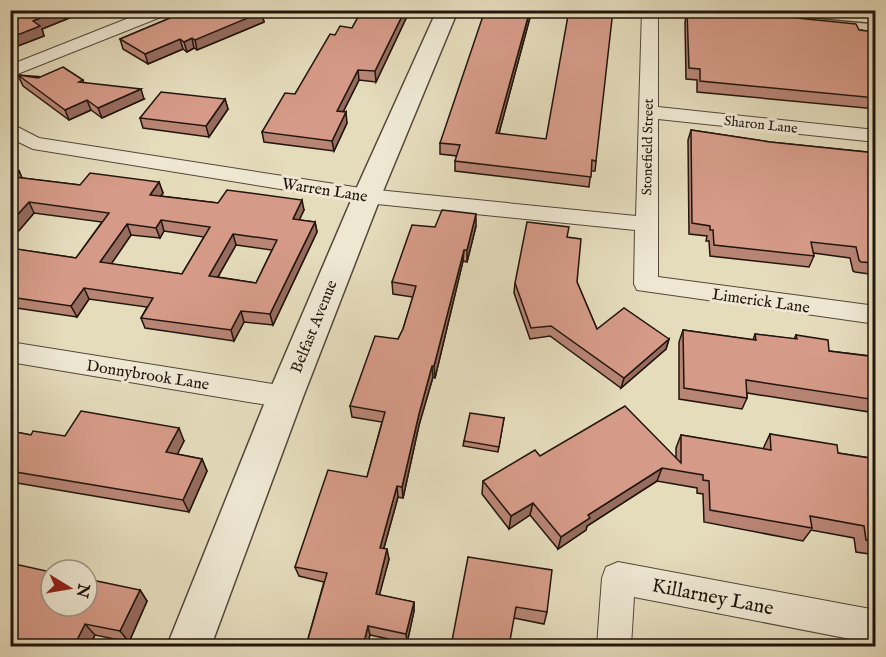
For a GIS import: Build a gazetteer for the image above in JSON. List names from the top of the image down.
{
  "streets": {
    "street": [
      "Sharon Lane",
      "Stonefield Street",
      "Warren Lane",
      "Limerick Lane",
      "Belfast Avenue",
      "Donnybrook Lane",
      "Killarney Lane"
    ]
  },
  "crossings": [
    ["Sharon Lane", "Stonefield Street"],
    ["Stonefield Street", "Warren Lane"],
    ["Stonefield Street", "Limerick Lane"],
    ["Warren Lane", "Belfast Avenue"],
    ["Belfast Avenue", "Donnybrook Lane"]
  ],
  "north": "right"
}
